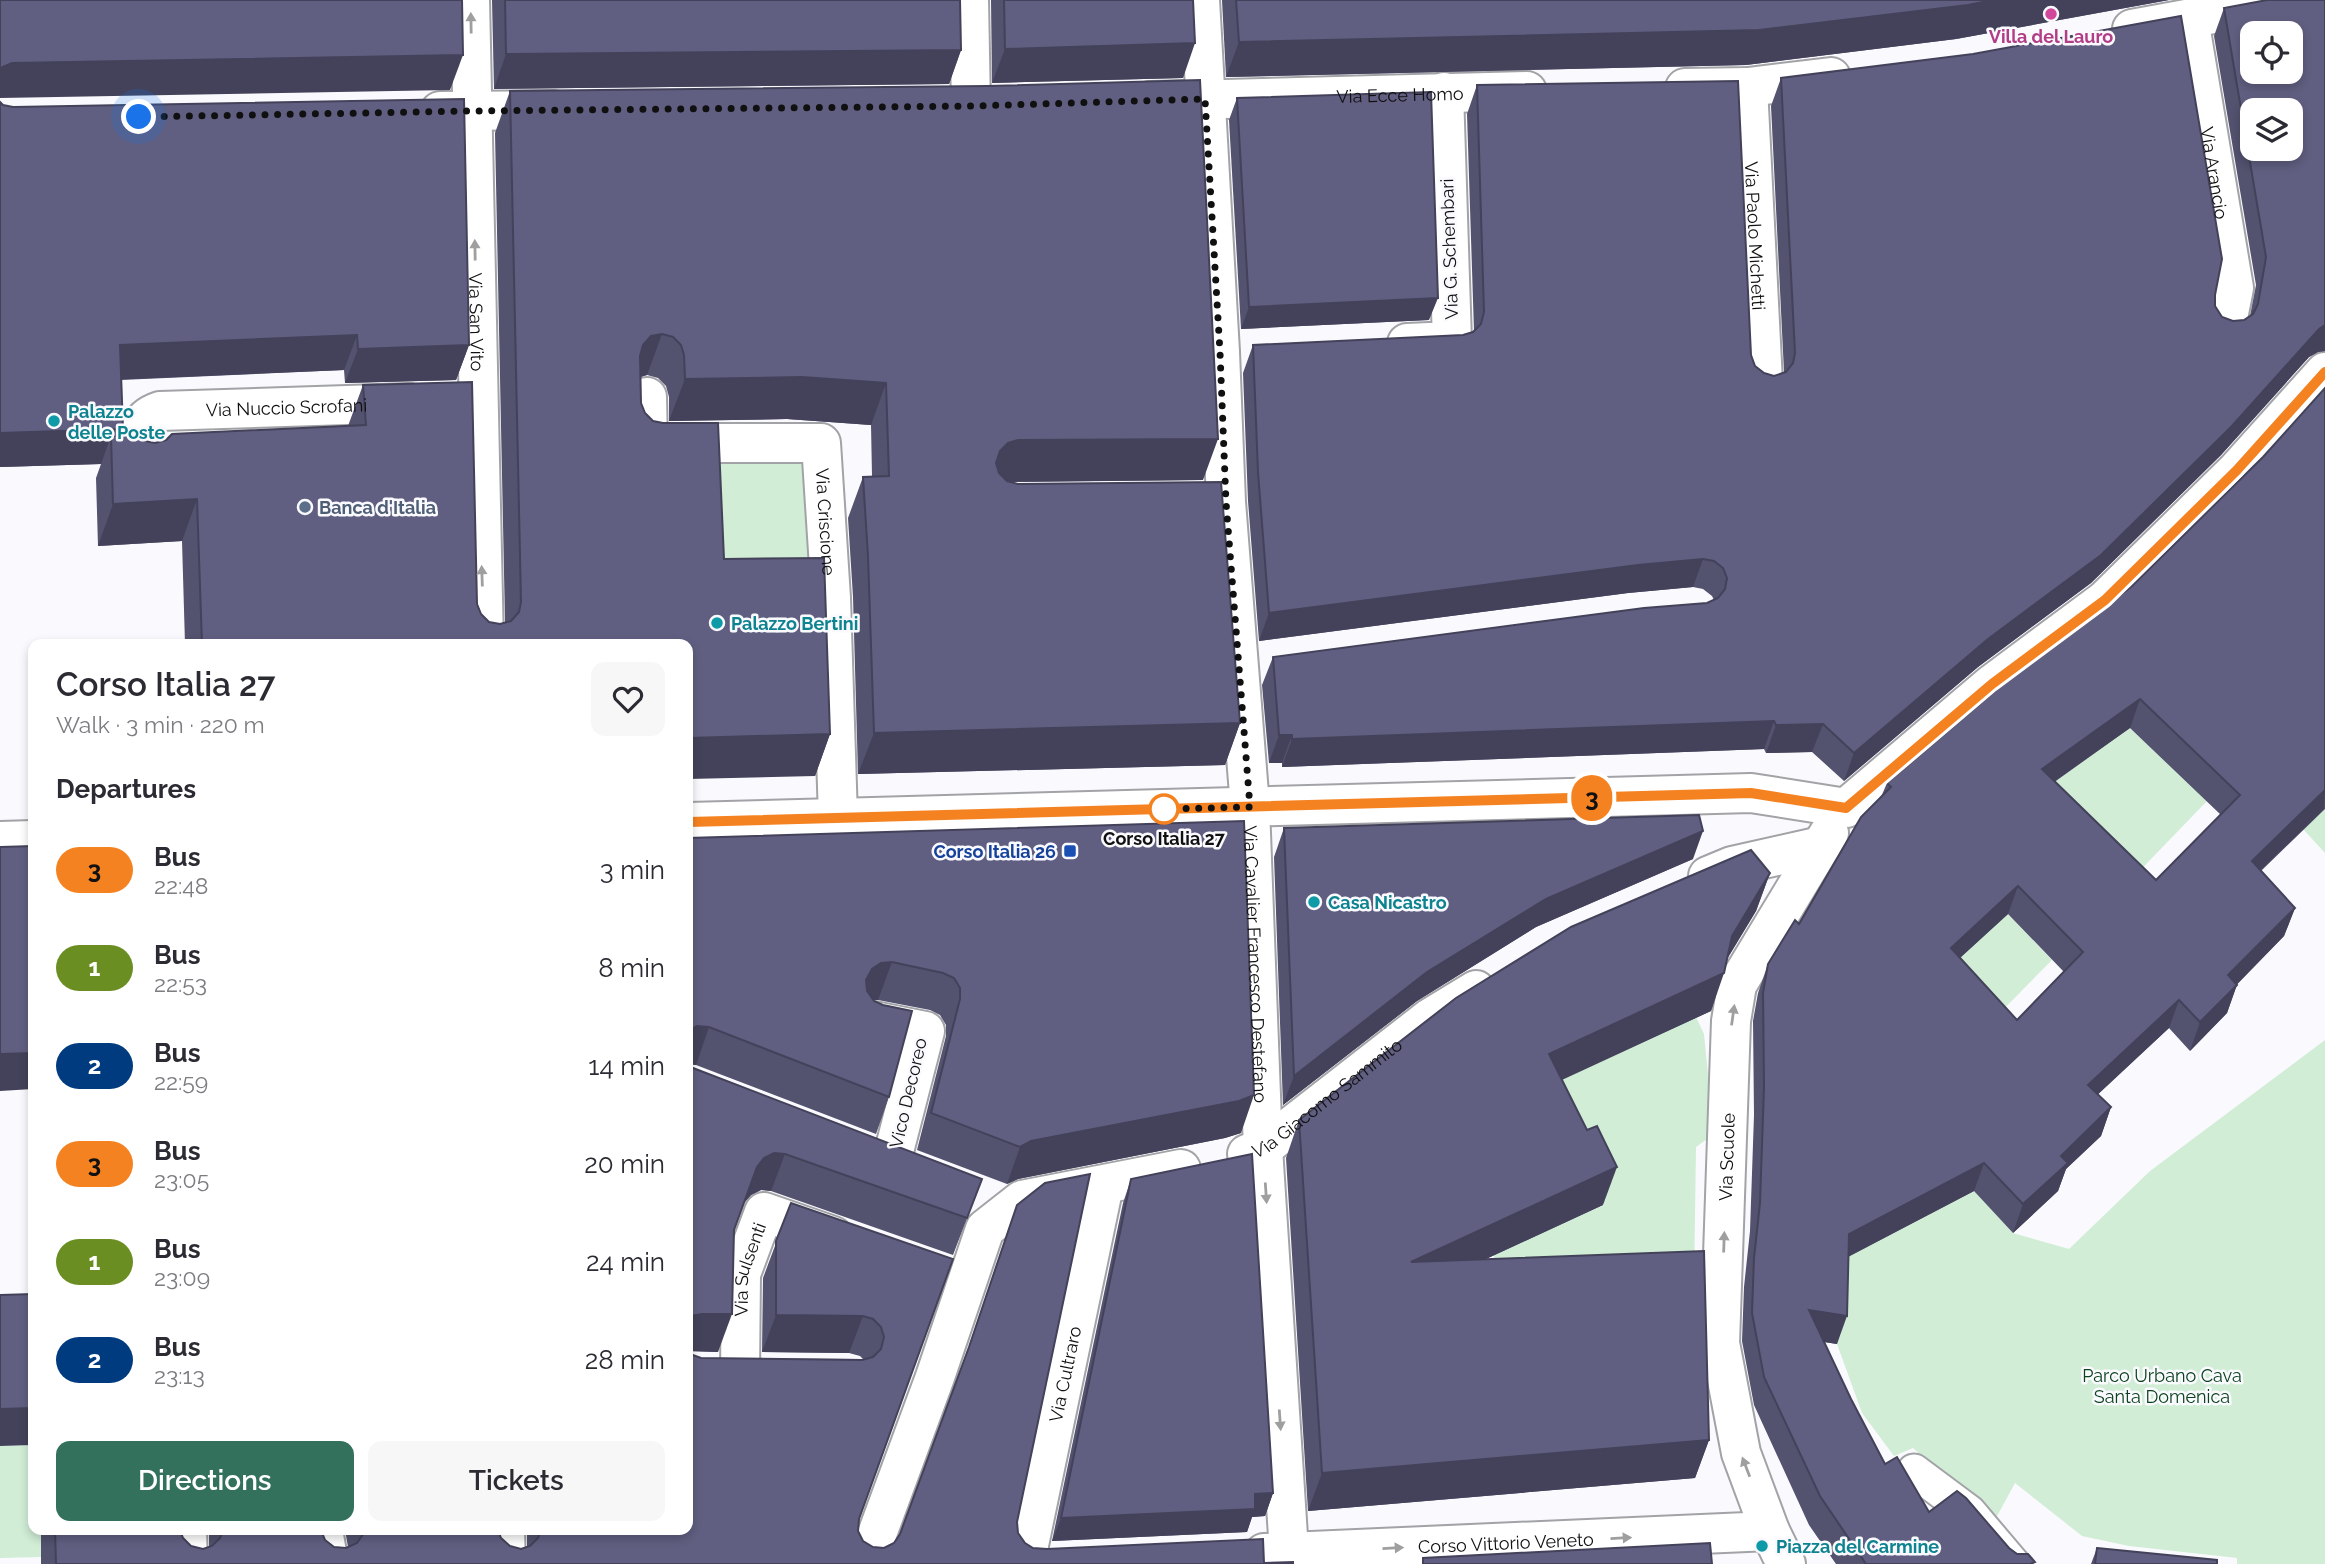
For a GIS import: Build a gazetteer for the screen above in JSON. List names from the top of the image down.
{
  "streets": {
    "street": [
      "Via Ecce Homo",
      "Via Arancio",
      "Via Paolo Michetti",
      "Via G. Schembari",
      "Via San Vito",
      "Via Nuccio Scrofani",
      "Via Criscione",
      "Via Cavalier Francesco Destefano",
      "Vico Decoreo",
      "Via Giacomo Sammito",
      "Via Scuole",
      "Via Sulsenti",
      "Via Cultraro",
      "Corso Vittorio Veneto"
    ]
  },
  "crossings": [
    ["Via Ecce Homo", "Via G. Schembari"],
    ["Via Ecce Homo", "Via Cavalier Francesco Destefano"],
    ["Via San Vito", "Via Nuccio Scrofani"],
    ["Via Cavalier Francesco Destefano", "Via Giacomo Sammito"],
    ["Via Cavalier Francesco Destefano", "Corso Vittorio Veneto"],
    ["Via Giacomo Sammito", "Via Cultraro"],
    ["Via Scuole", "Corso Vittorio Veneto"]
  ],
  "one_way": ["Via San Vito", "Via Scuole", "Corso Vittorio Veneto"],
  "parks": ["Parco Urbano Cava Santa Domenica"],
  "places": {
    "other": [
      "Villa del Lauro",
      "Palazzo delle Poste",
      "Banca d'Italia",
      "Palazzo Bertini",
      "Corso Italia 27",
      "Casa Nicastro",
      "Piazza del Carmine"
    ],
    "transit": ["Corso Italia 26"]
  },
  "lines": ["bus line 3"],
  "page": {
    "on_map": "3",
    "heading": [
      ["Corso Italia 27", "Walk · 3 min · 220 m"],
      "Departures"
    ],
    "list": [
      {
        "mark": "3",
        "name": "Bus",
        "note": "22:48",
        "value": "3 min"
      },
      {
        "mark": "1",
        "name": "Bus",
        "note": "22:53",
        "value": "8 min"
      },
      {
        "mark": "2",
        "name": "Bus",
        "note": "22:59",
        "value": "14 min"
      },
      {
        "mark": "3",
        "name": "Bus",
        "note": "23:05",
        "value": "20 min"
      },
      {
        "mark": "1",
        "name": "Bus",
        "note": "23:09",
        "value": "24 min"
      },
      {
        "mark": "2",
        "name": "Bus",
        "note": "23:13",
        "value": "28 min"
      }
    ],
    "buttons": ["Directions", "Tickets"]
  }
}
